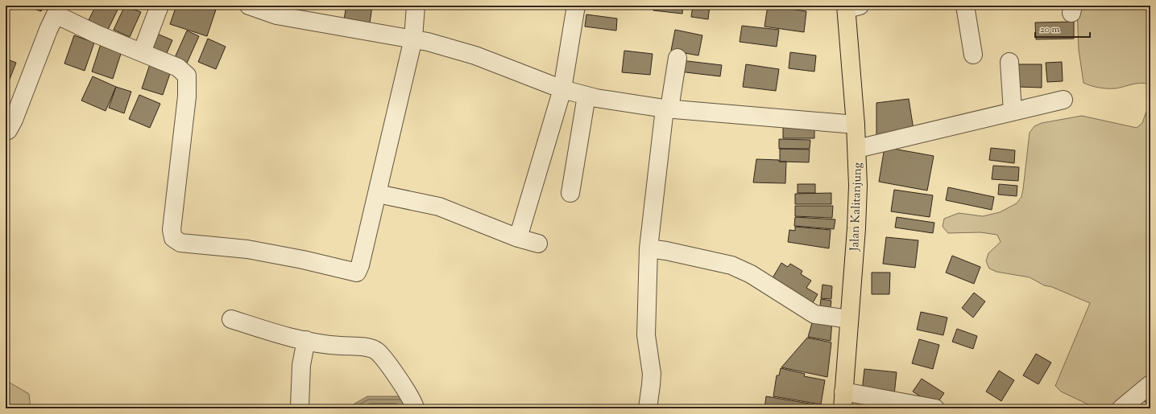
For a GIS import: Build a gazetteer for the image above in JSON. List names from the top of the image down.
{
  "streets": {
    "main road": ["Jalan Kalitanjung"]
  },
  "scale_bar": "20 m"
}
